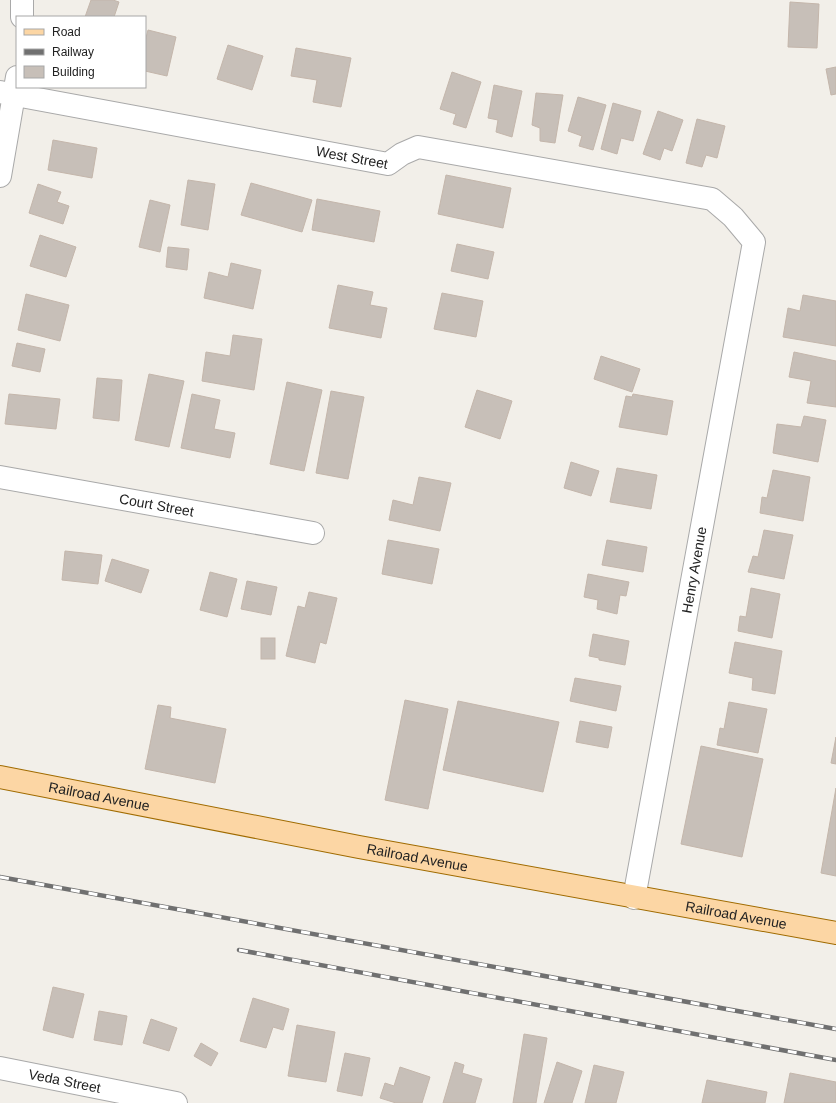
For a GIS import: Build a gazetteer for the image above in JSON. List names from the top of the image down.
{
  "streets": {
    "main road": ["Railroad Avenue"],
    "street": [
      "West Street",
      "Court Street",
      "Henry Avenue",
      "Veda Street"
    ]
  },
  "crossings": [
    ["West Street", "Henry Avenue"],
    ["Henry Avenue", "Railroad Avenue"]
  ],
  "legend": ["Road", "Railway", "Building"]
}
